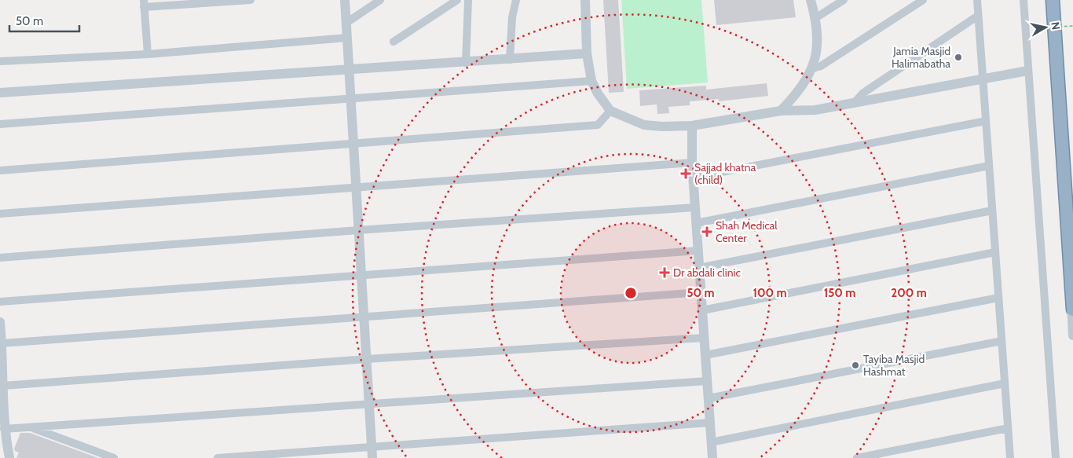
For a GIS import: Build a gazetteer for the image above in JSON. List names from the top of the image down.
{
  "places": {
    "other": ["Jamia Masjid Halimabatha", "Tayiba Masjid Hashmat"],
    "health": ["Sajjad khatna (child)", "Shah Medical Center", "Dr abdali clinic"]
  },
  "scale_bar": "50 m",
  "north": "right",
  "rings": [
    "50 m",
    "100 m",
    "150 m",
    "200 m"
  ]
}
